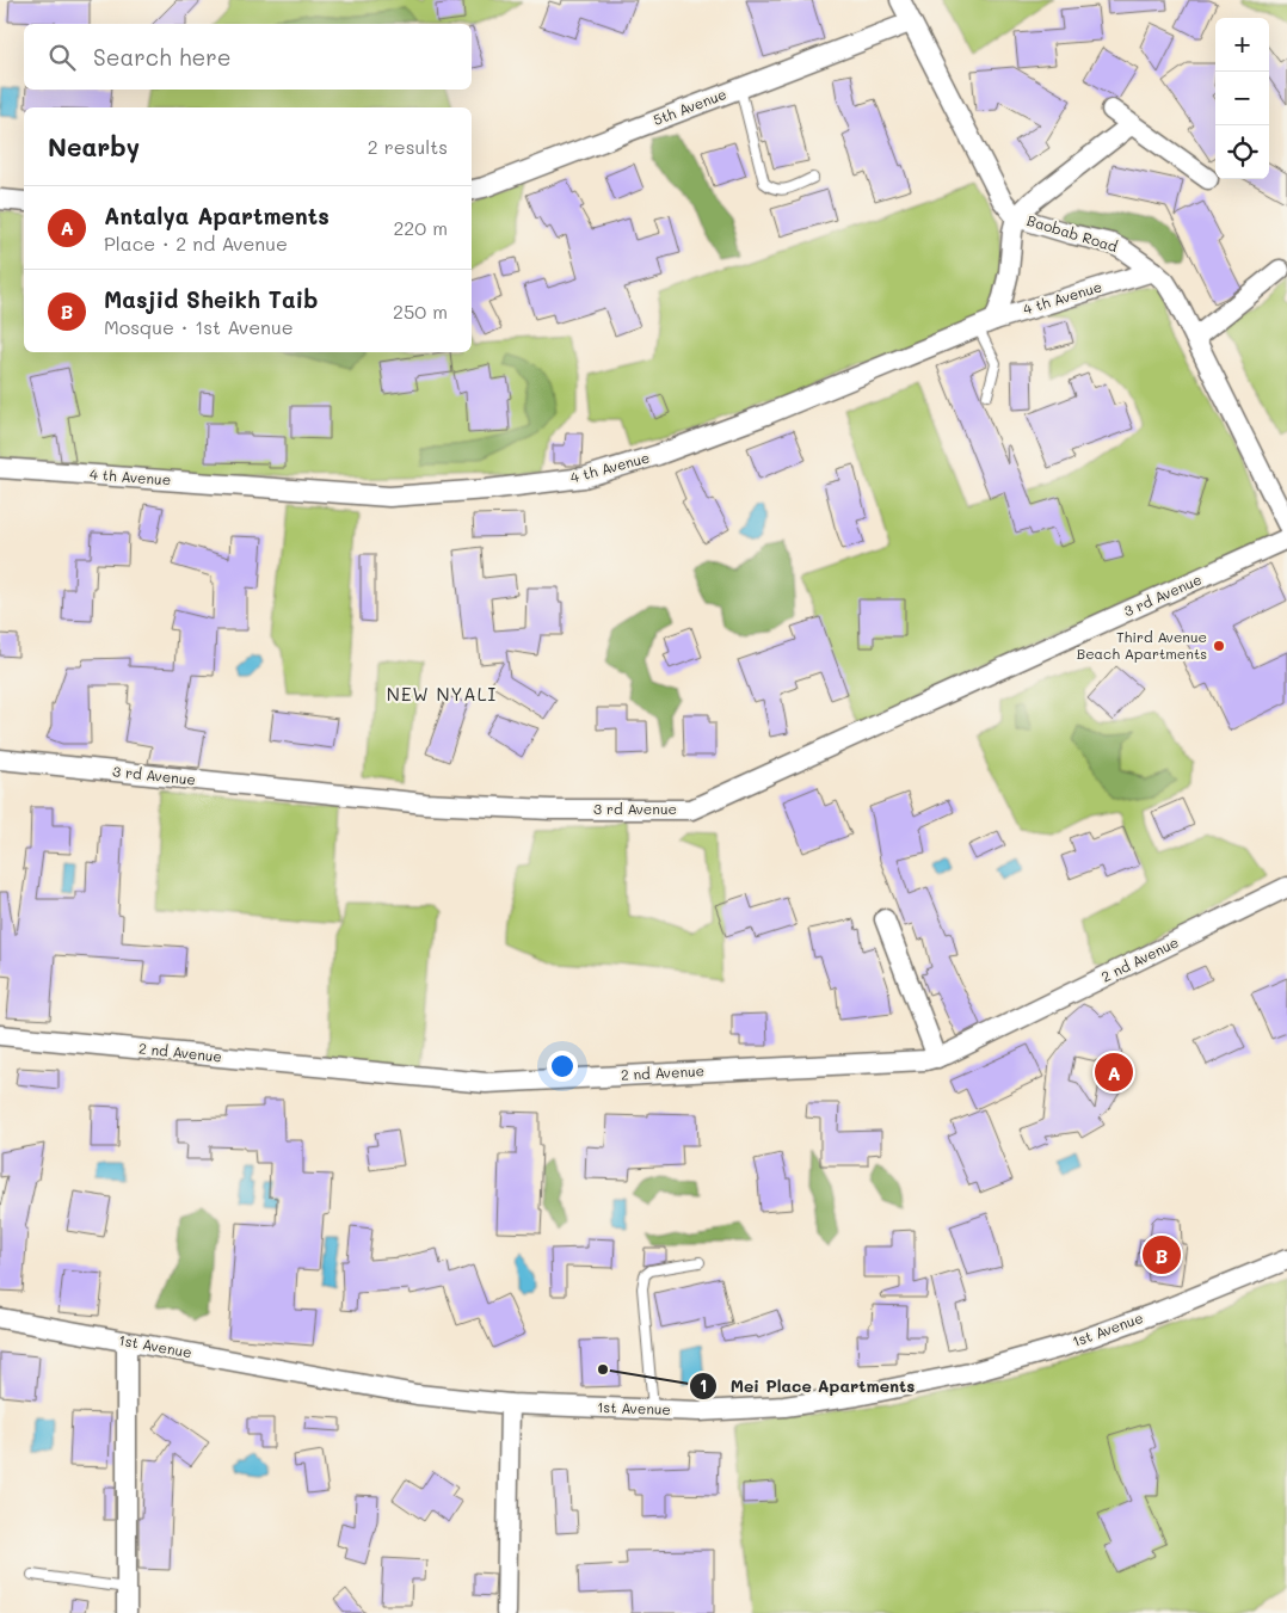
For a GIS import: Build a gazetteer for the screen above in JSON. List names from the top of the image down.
{
  "streets": {
    "street": [
      "5th Avenue",
      "Baobab Road",
      "4 th Avenue",
      "3 rd Avenue",
      "2 nd Avenue",
      "1st Avenue"
    ]
  },
  "crossings": [
    ["5th Avenue", "Baobab Road"],
    ["Baobab Road", "4 th Avenue"]
  ],
  "districts": ["NEW NYALI"],
  "places": ["Third Avenue Beach Apartments", "Mei Place Apartments"],
  "page": {
    "map_buttons": ["+", "−"],
    "search": "Search here",
    "heading": ["Nearby", "2 results"],
    "list": [
      {
        "mark": "A",
        "name": "Antalya Apartments",
        "note": "Place · 2 nd Avenue",
        "value": "220 m"
      },
      {
        "mark": "B",
        "name": "Masjid Sheikh Taib",
        "note": "Mosque · 1st Avenue",
        "value": "250 m"
      }
    ],
    "pins": ["A", "B"]
  }
}
